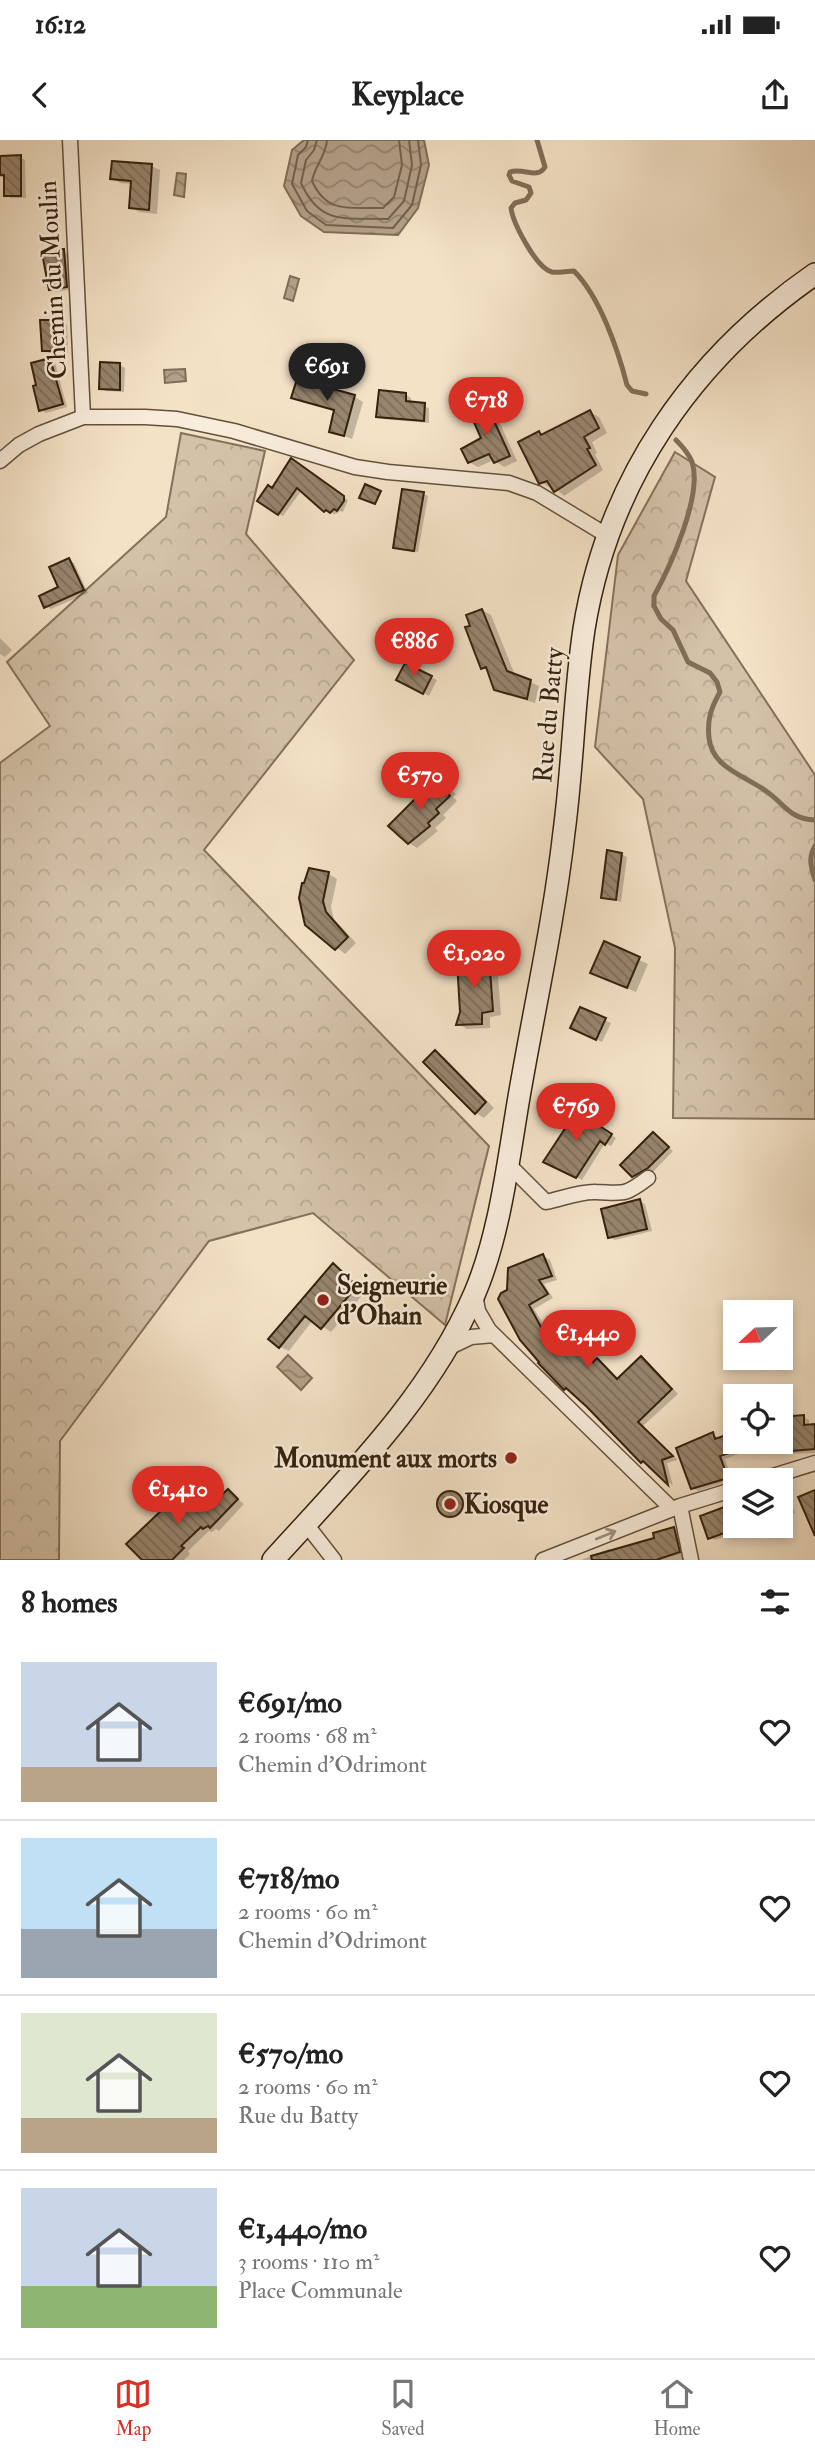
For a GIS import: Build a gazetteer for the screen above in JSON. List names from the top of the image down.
{
  "streets": {
    "main road": ["Rue du Batty"],
    "street": ["Chemin du Moulin"]
  },
  "places": ["Seigneurie d’Ohain", "Monument aux morts", "Kiosque"],
  "north": "left",
  "page": {
    "status": "16:12",
    "header": "Keyplace",
    "price": [
      "€691",
      "€718",
      "€886",
      "€570",
      "€1,020",
      "€769",
      "€1,440",
      "€1,410"
    ],
    "heading": "8 homes",
    "list": [
      {
        "name": "€691/mo",
        "note": "2 rooms · 68 m² · Chemin d'Odrimont"
      },
      {
        "name": "€718/mo",
        "note": "2 rooms · 60 m² · Chemin d'Odrimont"
      },
      {
        "name": "€570/mo",
        "note": "2 rooms · 60 m² · Rue du Batty"
      },
      {
        "name": "€1,440/mo",
        "note": "3 rooms · 110 m² · Place Communale"
      }
    ],
    "tabs": ["Map", "Saved", "Home"]
  }
}
